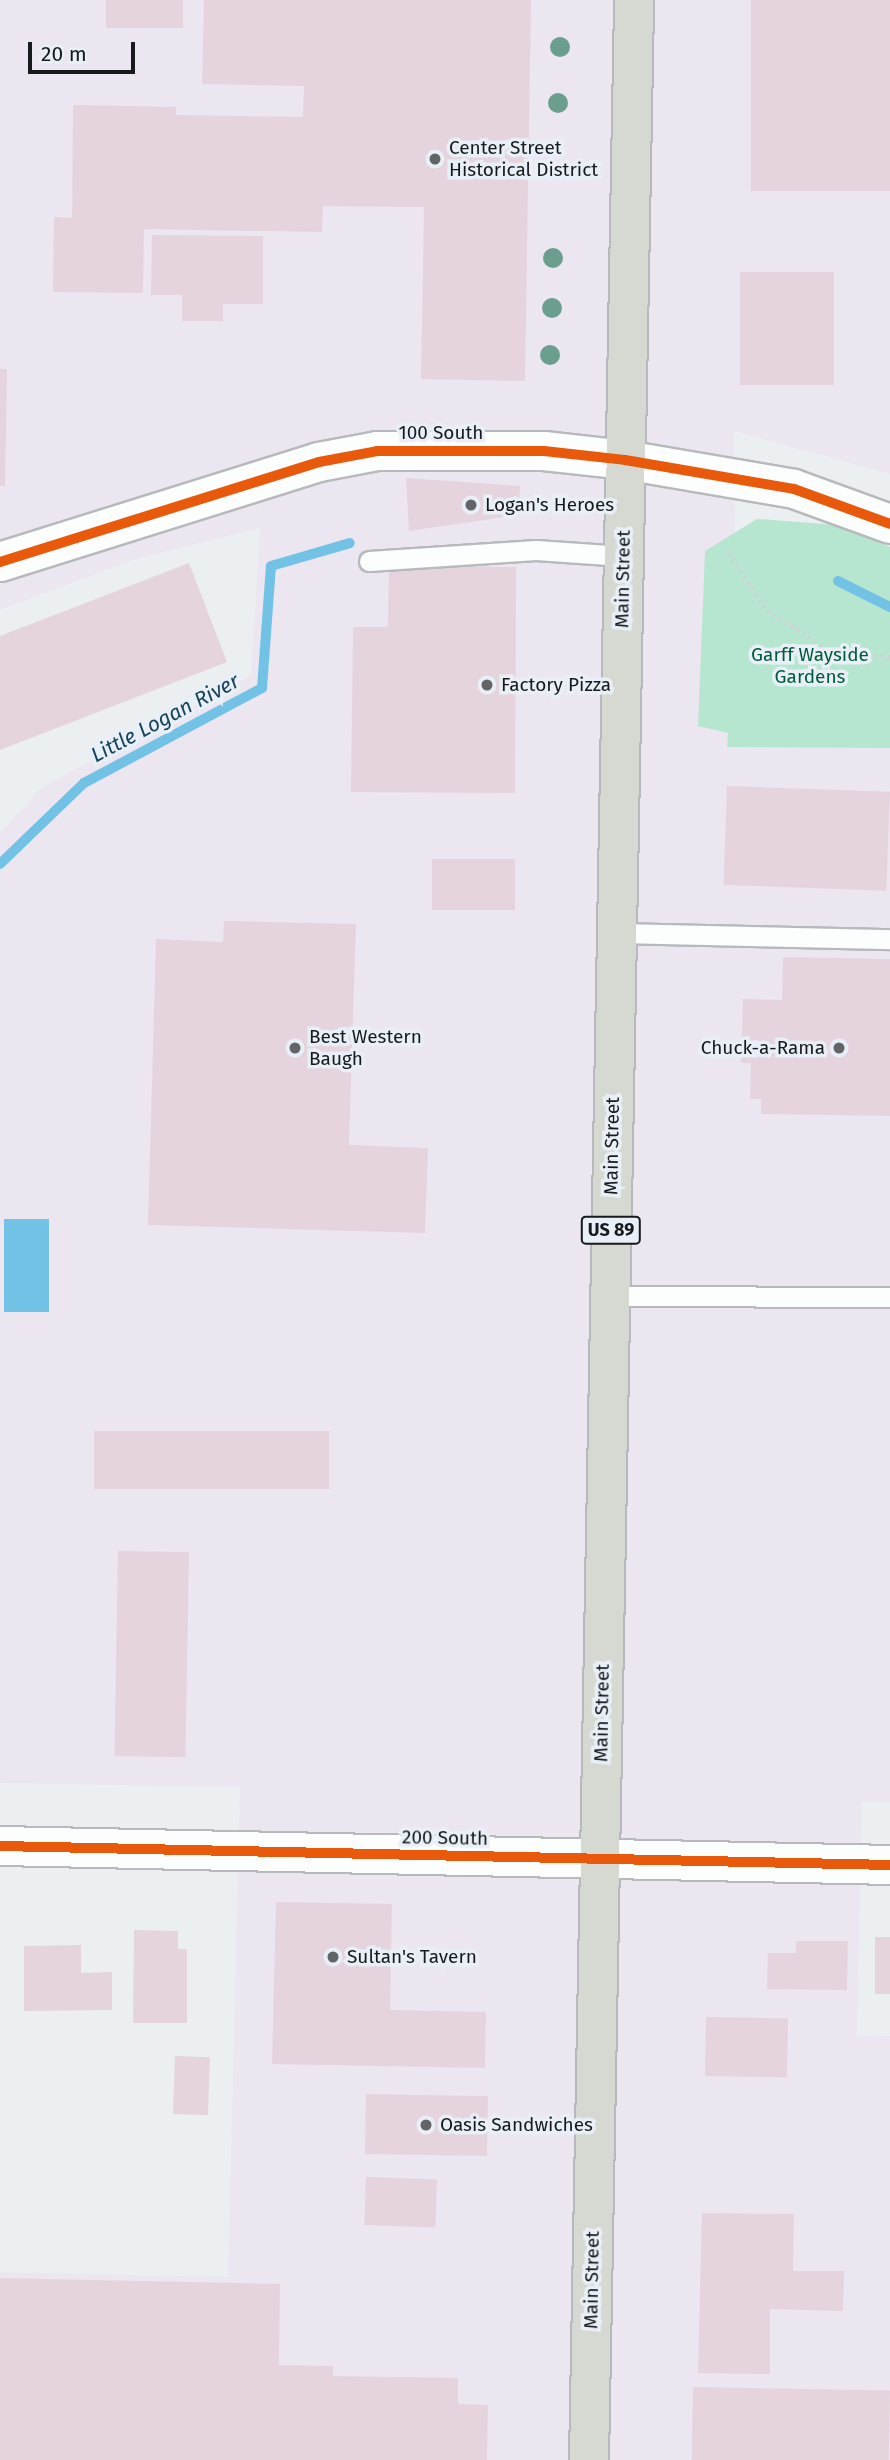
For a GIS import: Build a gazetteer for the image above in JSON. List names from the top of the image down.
{
  "streets": {
    "highway": ["Main Street", "US 89"],
    "street": ["100 South", "200 South"]
  },
  "crossings": [
    ["100 South", "Main Street"],
    ["Main Street", "200 South"]
  ],
  "water": ["Little Logan River"],
  "parks": ["Garff Wayside Gardens"],
  "places": [
    "Center Street Historical District",
    "Logan's Heroes",
    "Factory Pizza",
    "Best Western Baugh",
    "Chuck-a-Rama",
    "Sultan's Tavern",
    "Oasis Sandwiches"
  ],
  "scale_bar": "20 m"
}
